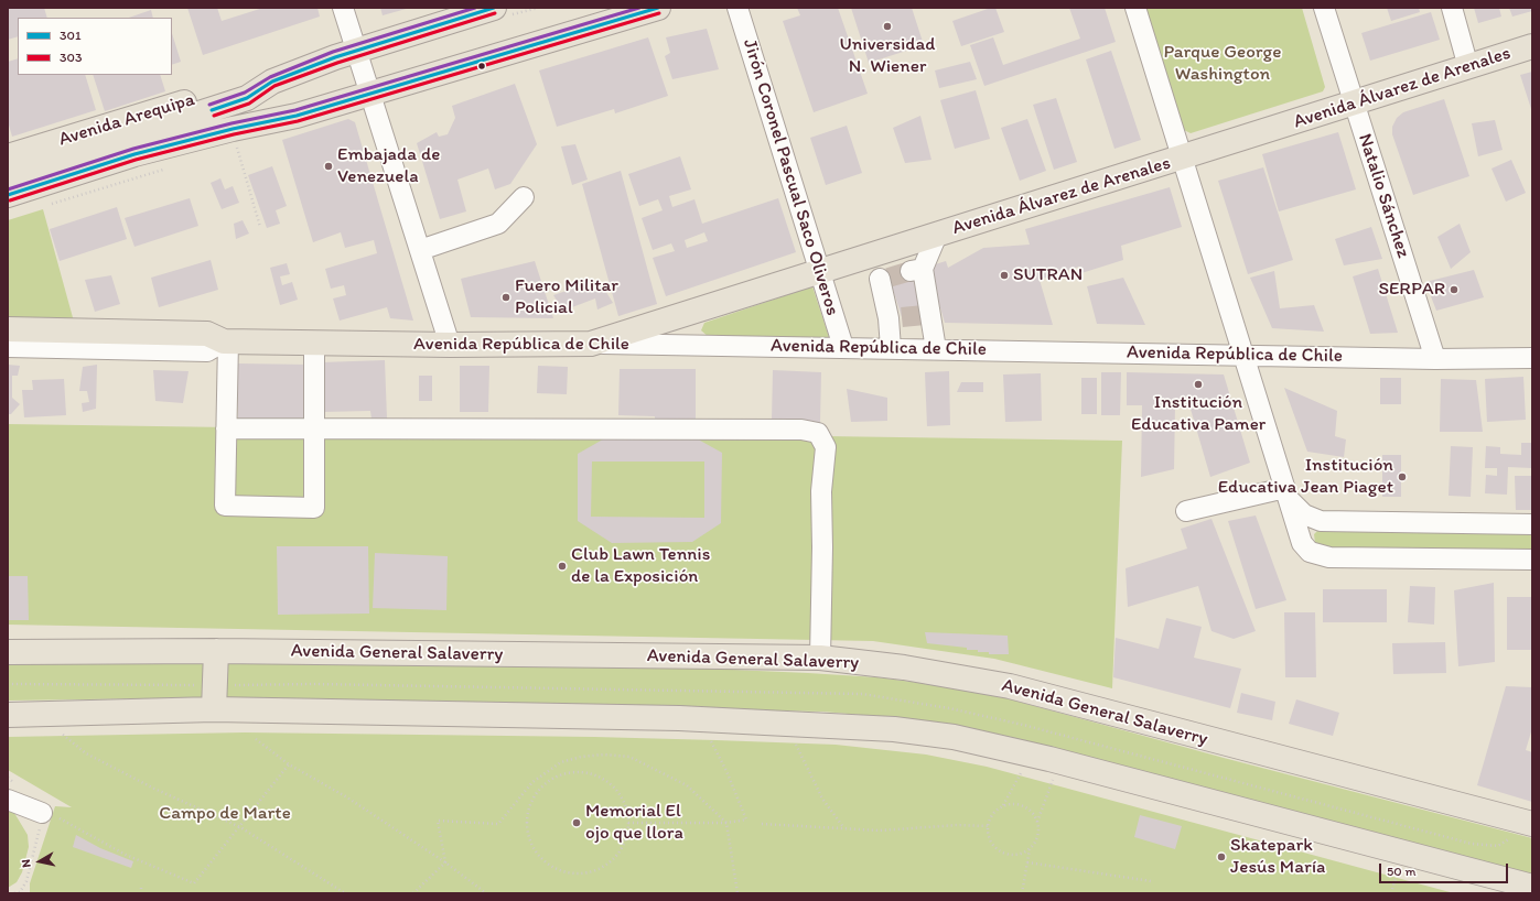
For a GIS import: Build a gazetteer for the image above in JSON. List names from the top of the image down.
{
  "streets": {
    "main road": [
      "Avenida Álvarez de Arenales",
      "Avenida Arequipa",
      "Avenida República de Chile",
      "Avenida General Salaverry"
    ],
    "street": ["Jirón Coronel Pascual Saco Oliveros", "Natalio Sánchez"]
  },
  "crossings": [
    ["Avenida Álvarez de Arenales", "Jirón Coronel Pascual Saco Oliveros"],
    ["Avenida Álvarez de Arenales", "Natalio Sánchez"],
    ["Avenida Álvarez de Arenales", "Avenida República de Chile"],
    ["Jirón Coronel Pascual Saco Oliveros", "Avenida República de Chile"],
    ["Natalio Sánchez", "Avenida República de Chile"]
  ],
  "parks": ["Parque George Washington", "Campo de Marte"],
  "places": [
    "Universidad N. Wiener",
    "Embajada de Venezuela",
    "SUTRAN",
    "SERPAR",
    "Fuero Militar Policial",
    "Institución Educativa Pamer",
    "Institución Educativa Jean Piaget",
    "Club Lawn Tennis de la Exposición",
    "Memorial El ojo que llora",
    "Skatepark Jesús María"
  ],
  "lines": ["transit line 301", "transit line 303"],
  "legend": ["301", "303"],
  "scale_bar": "50 m",
  "north": "left"
}
